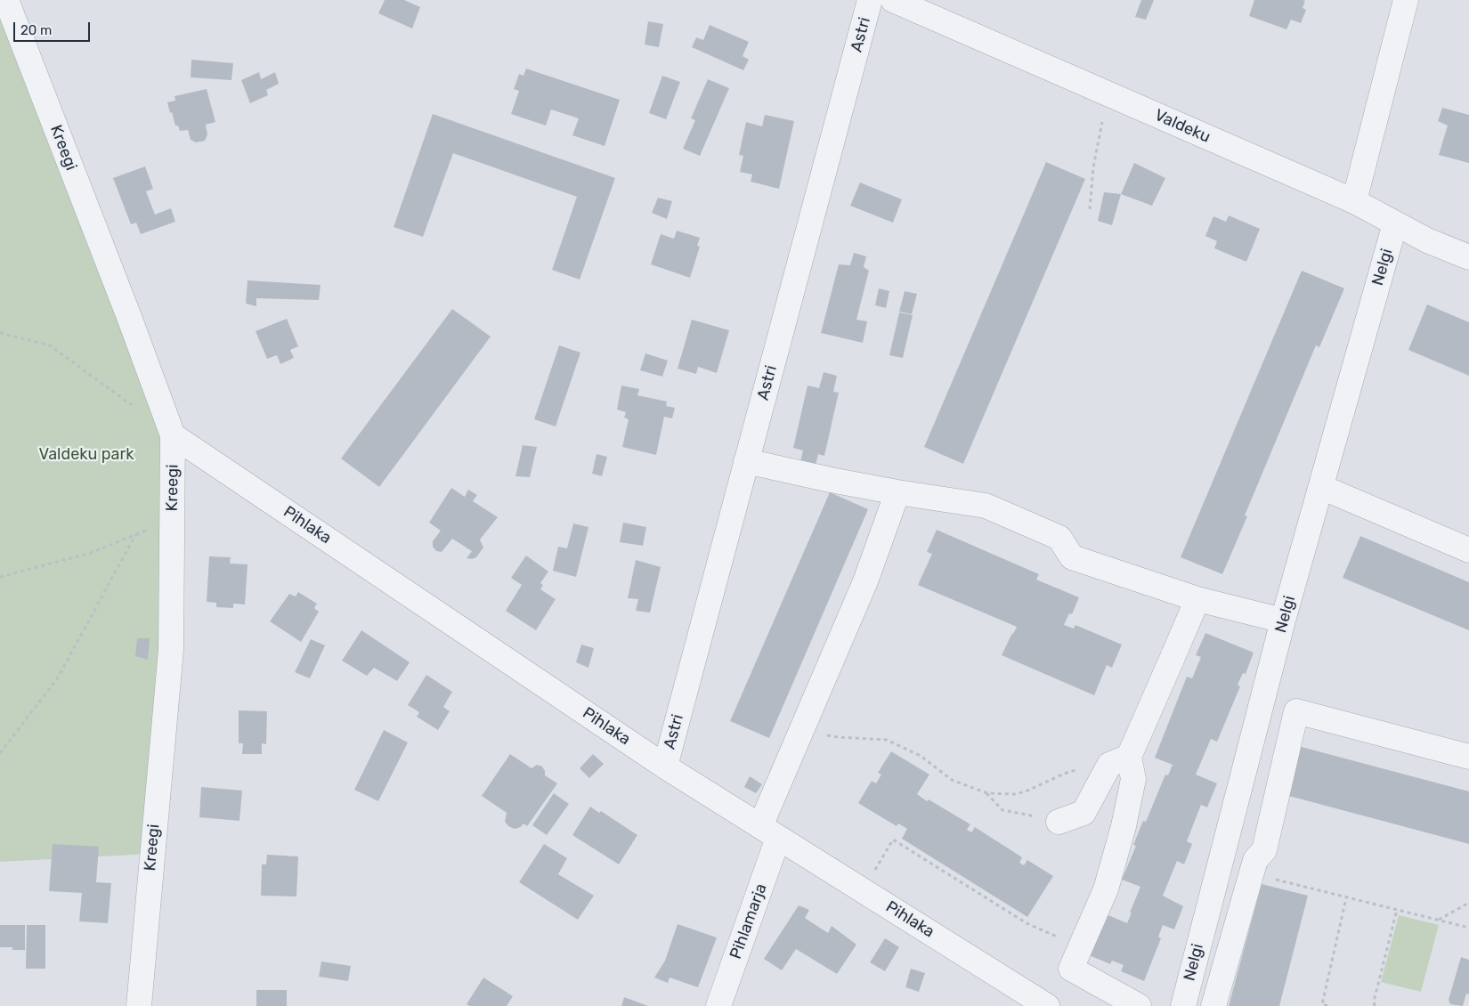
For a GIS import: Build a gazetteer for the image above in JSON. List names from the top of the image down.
{
  "streets": {
    "street": [
      "Astri",
      "Valdeku",
      "Kreegi",
      "Nelgi",
      "Pihlaka",
      "Pihlamarja"
    ]
  },
  "crossings": [
    ["Astri", "Pihlaka"],
    ["Valdeku", "Nelgi"],
    ["Kreegi", "Pihlaka"],
    ["Pihlaka", "Pihlamarja"]
  ],
  "parks": ["Valdeku park"],
  "scale_bar": "20 m"
}
